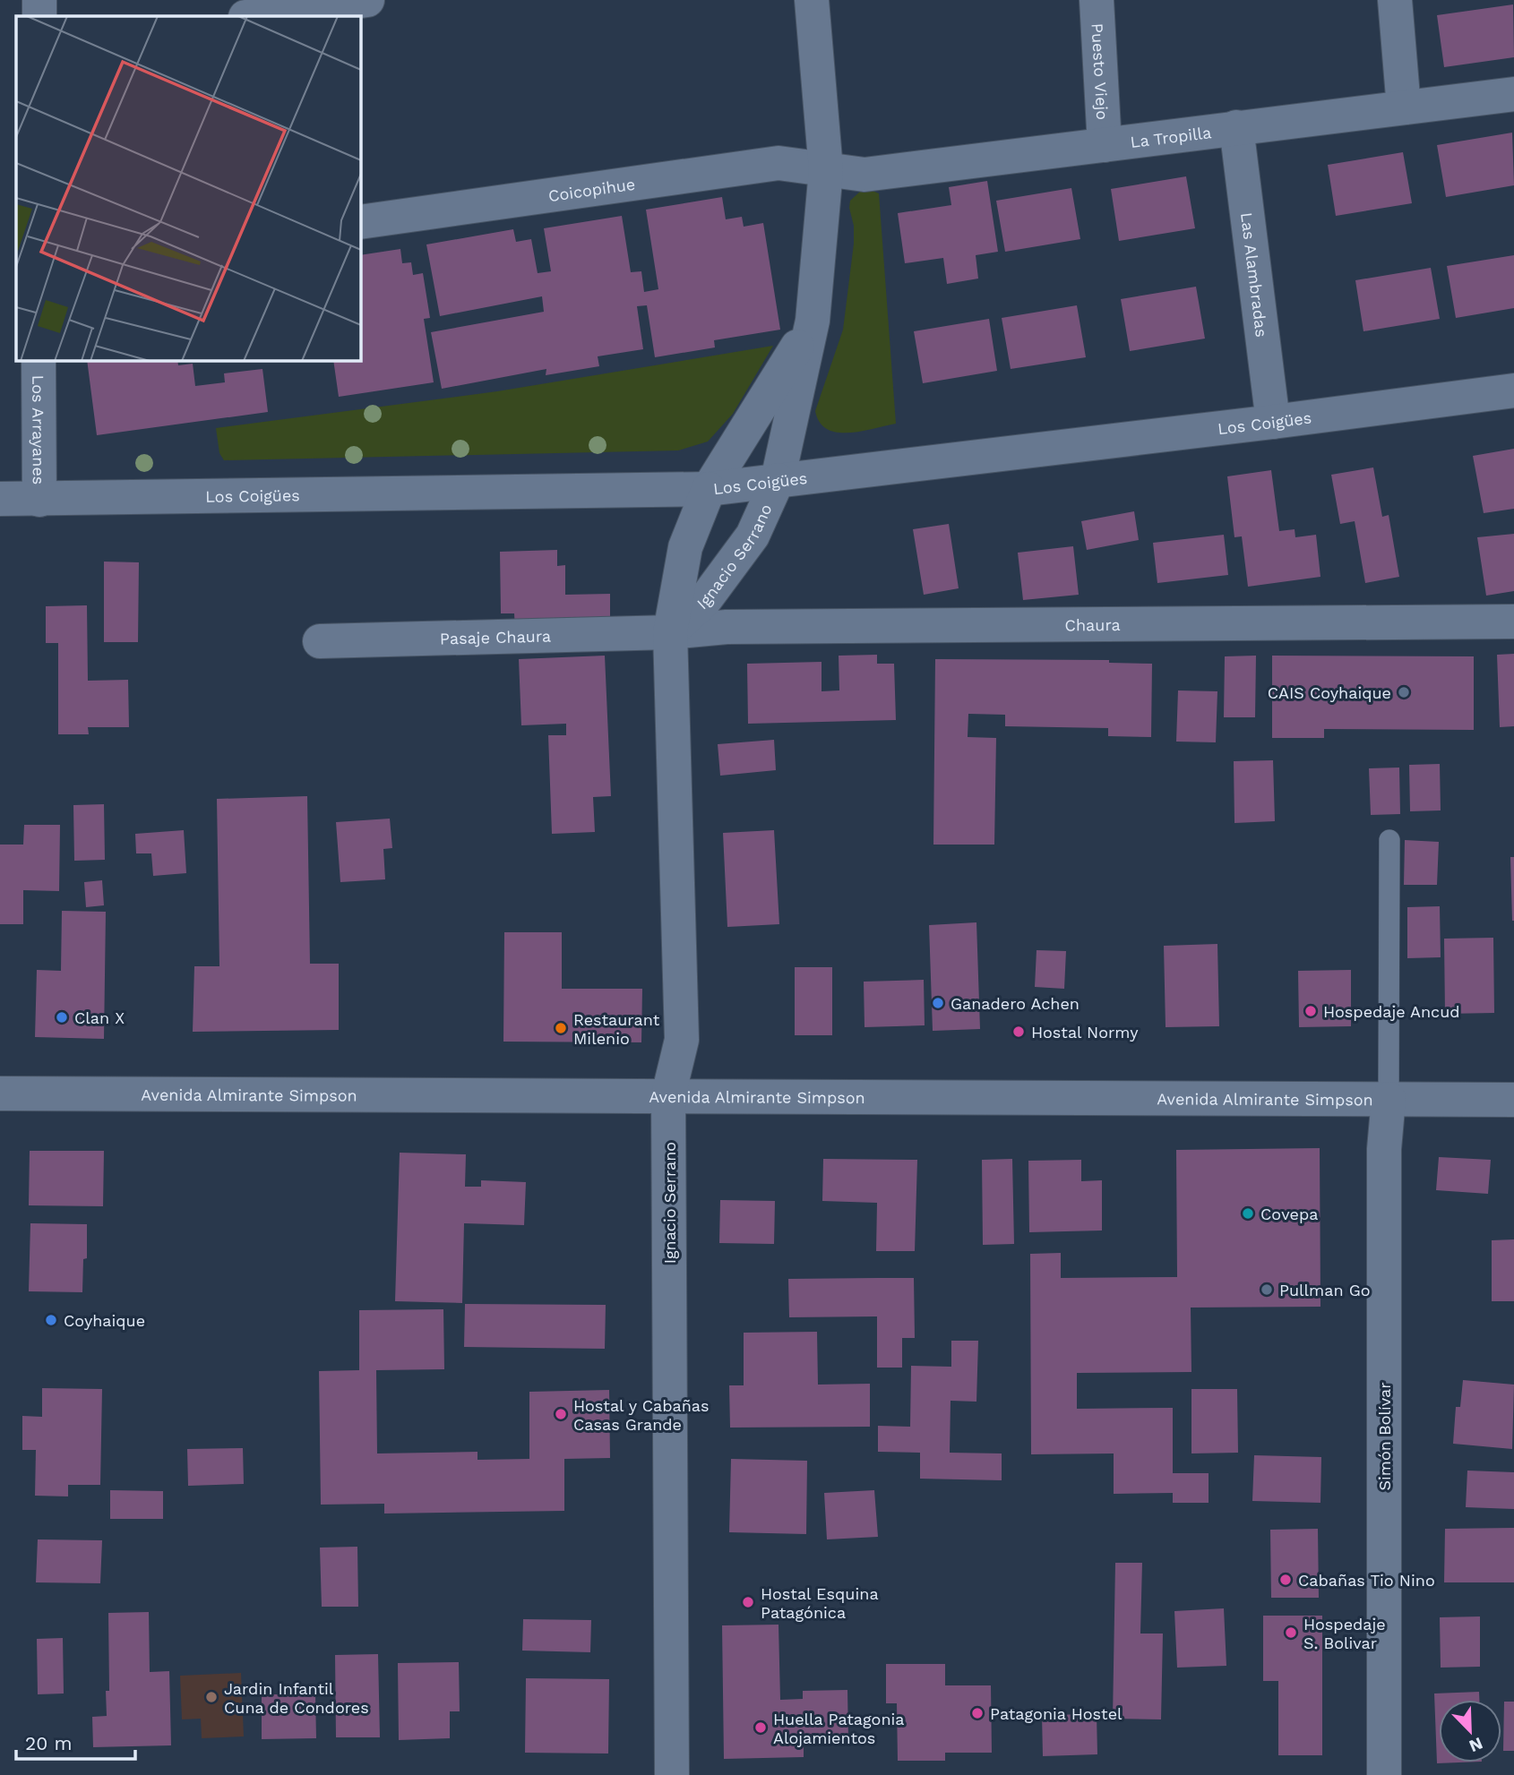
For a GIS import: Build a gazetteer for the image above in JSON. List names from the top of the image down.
{
  "streets": {
    "street": [
      "Puesto Viejo",
      "La Tropilla",
      "Coicopihue",
      "Las Alambradas",
      "Los Coigües",
      "Los Arrayanes",
      "Ignacio Serrano",
      "Chaura",
      "Pasaje Chaura",
      "Avenida Almirante Simpson",
      "Simón Bolívar"
    ]
  },
  "crossings": [
    ["Puesto Viejo", "La Tropilla"],
    ["La Tropilla", "Coicopihue"],
    ["La Tropilla", "Las Alambradas"],
    ["La Tropilla", "Ignacio Serrano"],
    ["Coicopihue", "Ignacio Serrano"],
    ["Las Alambradas", "Los Coigües"],
    ["Los Coigües", "Los Arrayanes"],
    ["Los Coigües", "Ignacio Serrano"],
    ["Ignacio Serrano", "Chaura"],
    ["Ignacio Serrano", "Pasaje Chaura"],
    ["Ignacio Serrano", "Avenida Almirante Simpson"],
    ["Chaura", "Pasaje Chaura"],
    ["Avenida Almirante Simpson", "Simón Bolívar"]
  ],
  "places": [
    "CAIS Coyhaique",
    "Ganadero Achen",
    "Hospedaje Ancud",
    "Clan X",
    "Restaurant Milenio",
    "Hostal Normy",
    "Covepa",
    "Pullman Go",
    "Coyhaique",
    "Hostal y Cabañas Casas Grande",
    "Cabañas Tio Nino",
    "Hostal Esquina Patagónica",
    "Hospedaje S. Bolivar",
    "Jardin Infantil Cuna de Condores",
    "Patagonia Hostel",
    "Huella Patagonia Alojamientos"
  ],
  "scale_bar": "20 m",
  "north": "bottom right"
}
